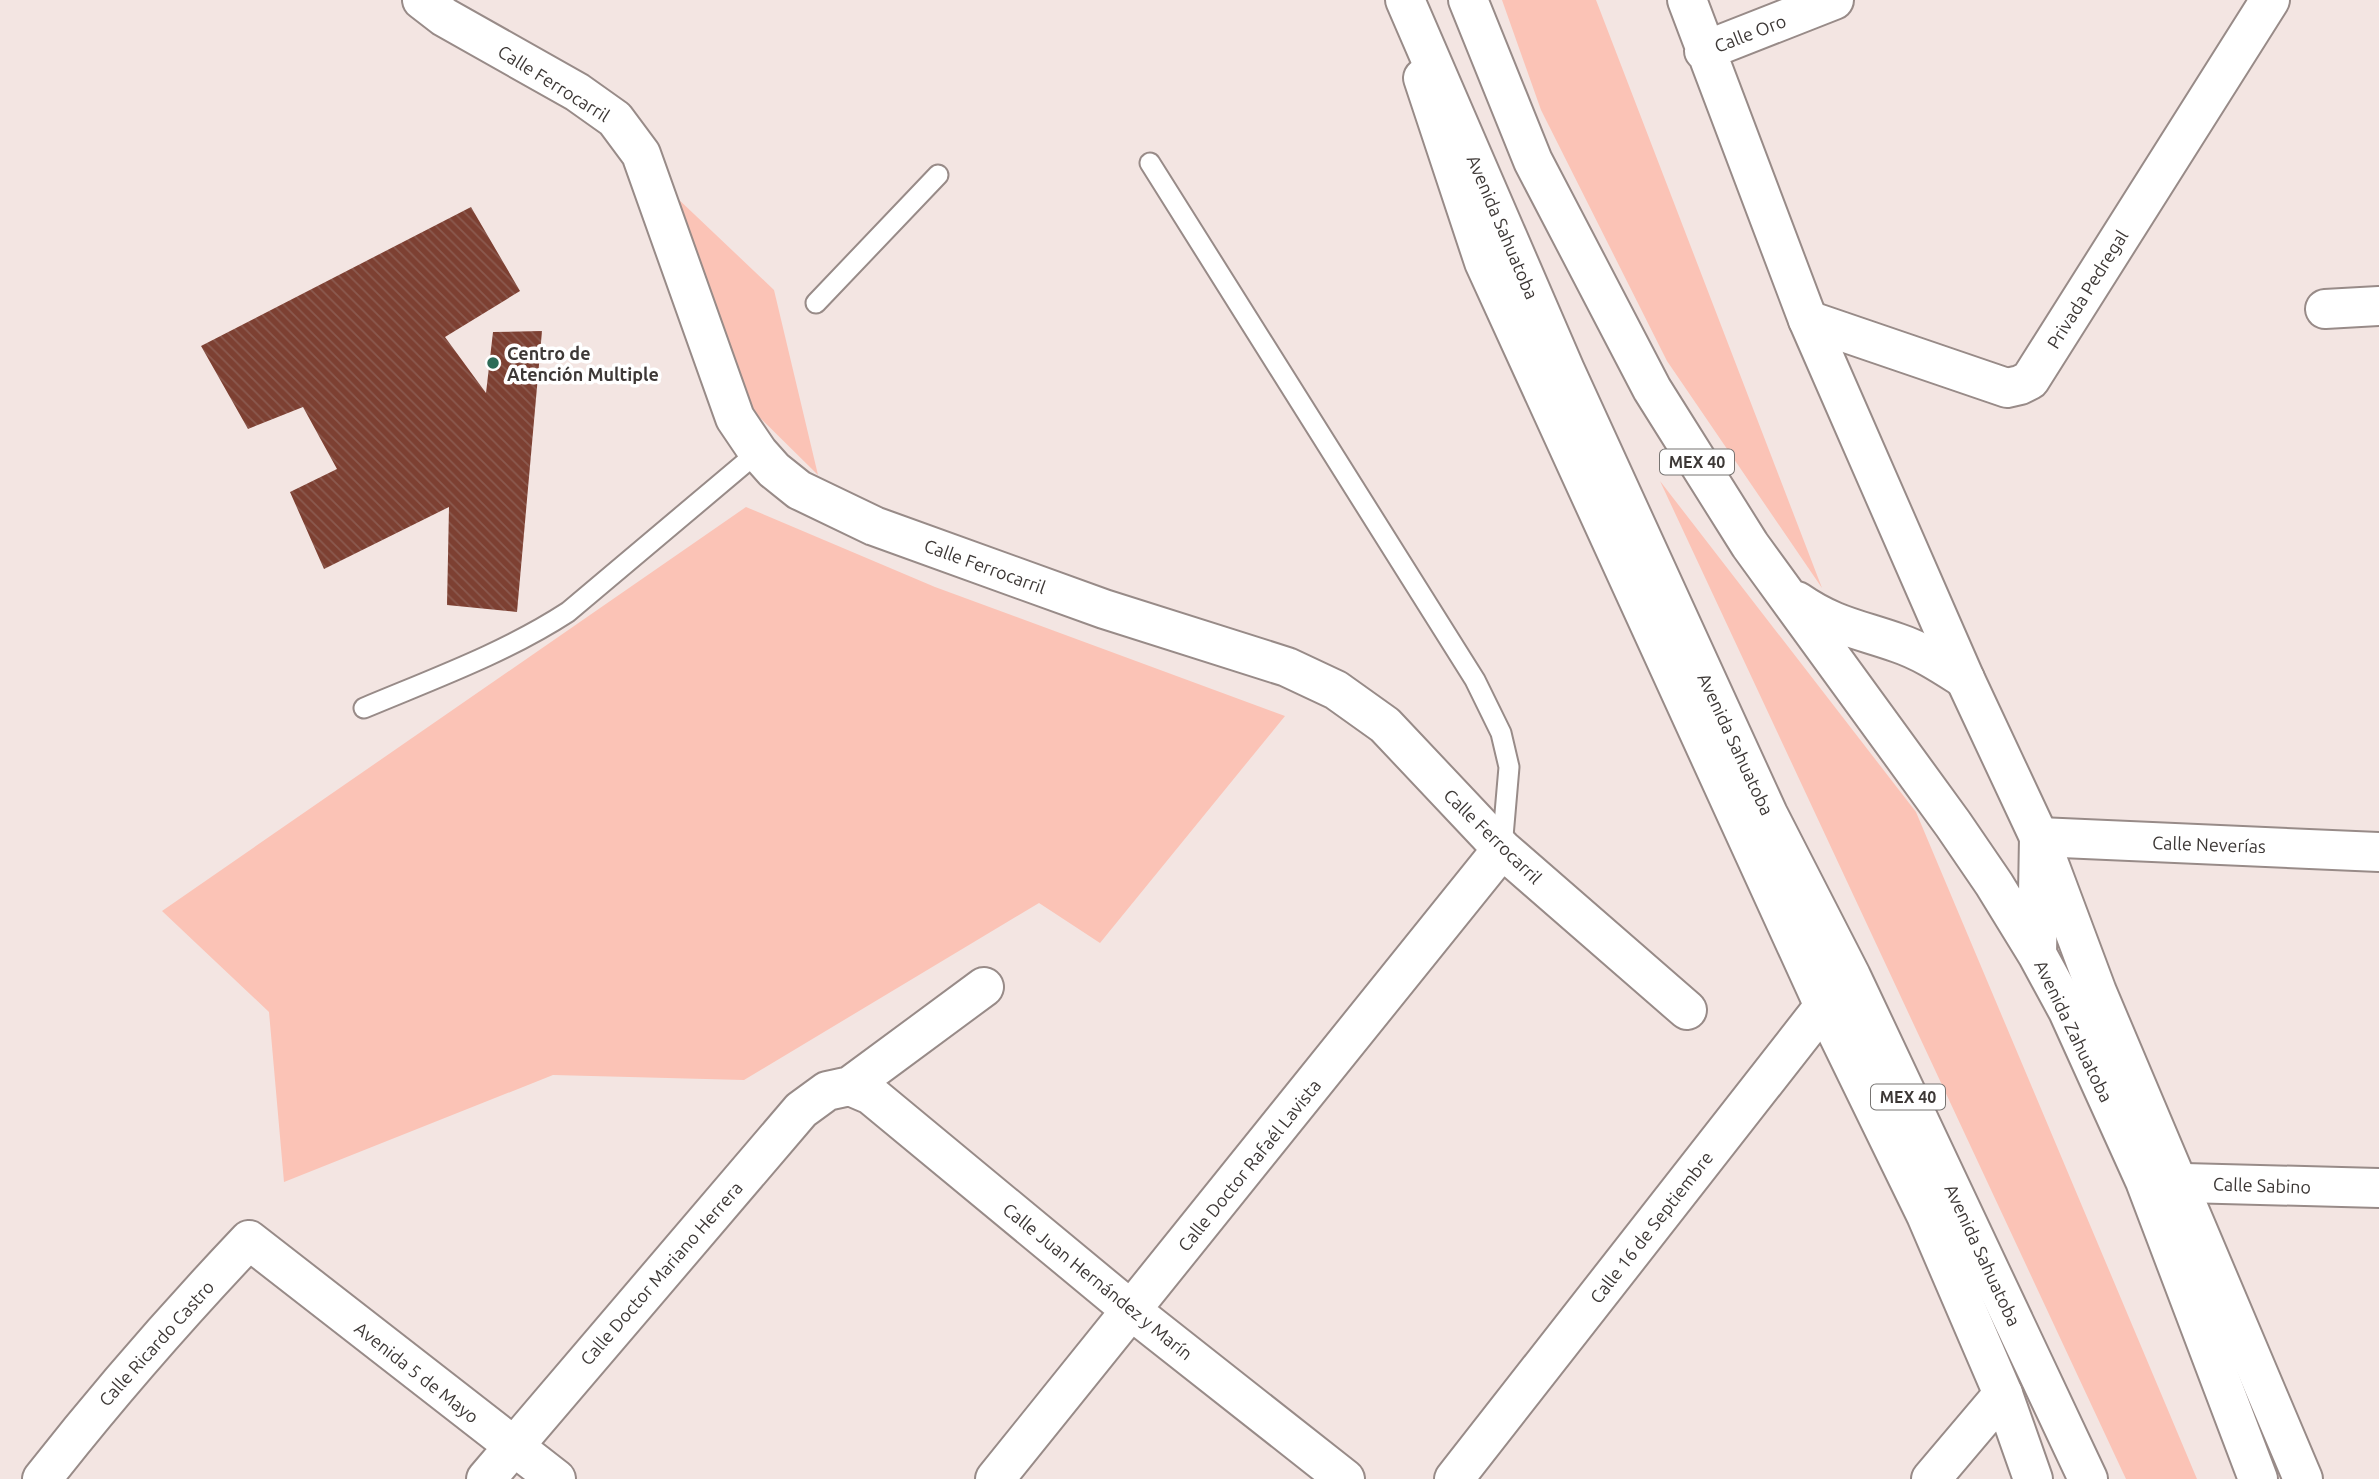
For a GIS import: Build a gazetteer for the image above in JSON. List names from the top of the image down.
{
  "streets": {
    "street": [
      "Calle Oro",
      "Calle Ferrocarril",
      "Avenida Sahuatoba",
      "Privada Pedregal",
      "MEX 40",
      "Calle Neverías",
      "Avenida Zahuatoba",
      "Calle Doctor Rafaél Lavista",
      "Calle Sabino",
      "Calle 16 de Septiembre",
      "Calle Doctor Mariano Herrera",
      "Calle Juan Hernández y Marín",
      "Calle Ricardo Castro",
      "Avenida 5 de Mayo"
    ]
  },
  "crossings": [
    ["Calle Ferrocarril", "Calle Doctor Rafaél Lavista"],
    ["Avenida Sahuatoba", "Calle 16 de Septiembre"],
    ["MEX 40", "Avenida Zahuatoba"],
    ["MEX 40", "Calle Sabino"],
    ["Avenida Zahuatoba", "Calle Sabino"],
    ["Calle Doctor Rafaél Lavista", "Calle Juan Hernández y Marín"],
    ["Calle Doctor Mariano Herrera", "Calle Juan Hernández y Marín"],
    ["Calle Doctor Mariano Herrera", "Avenida 5 de Mayo"],
    ["Calle Ricardo Castro", "Avenida 5 de Mayo"]
  ],
  "places": ["Centro de Atención Multiple"]
}
